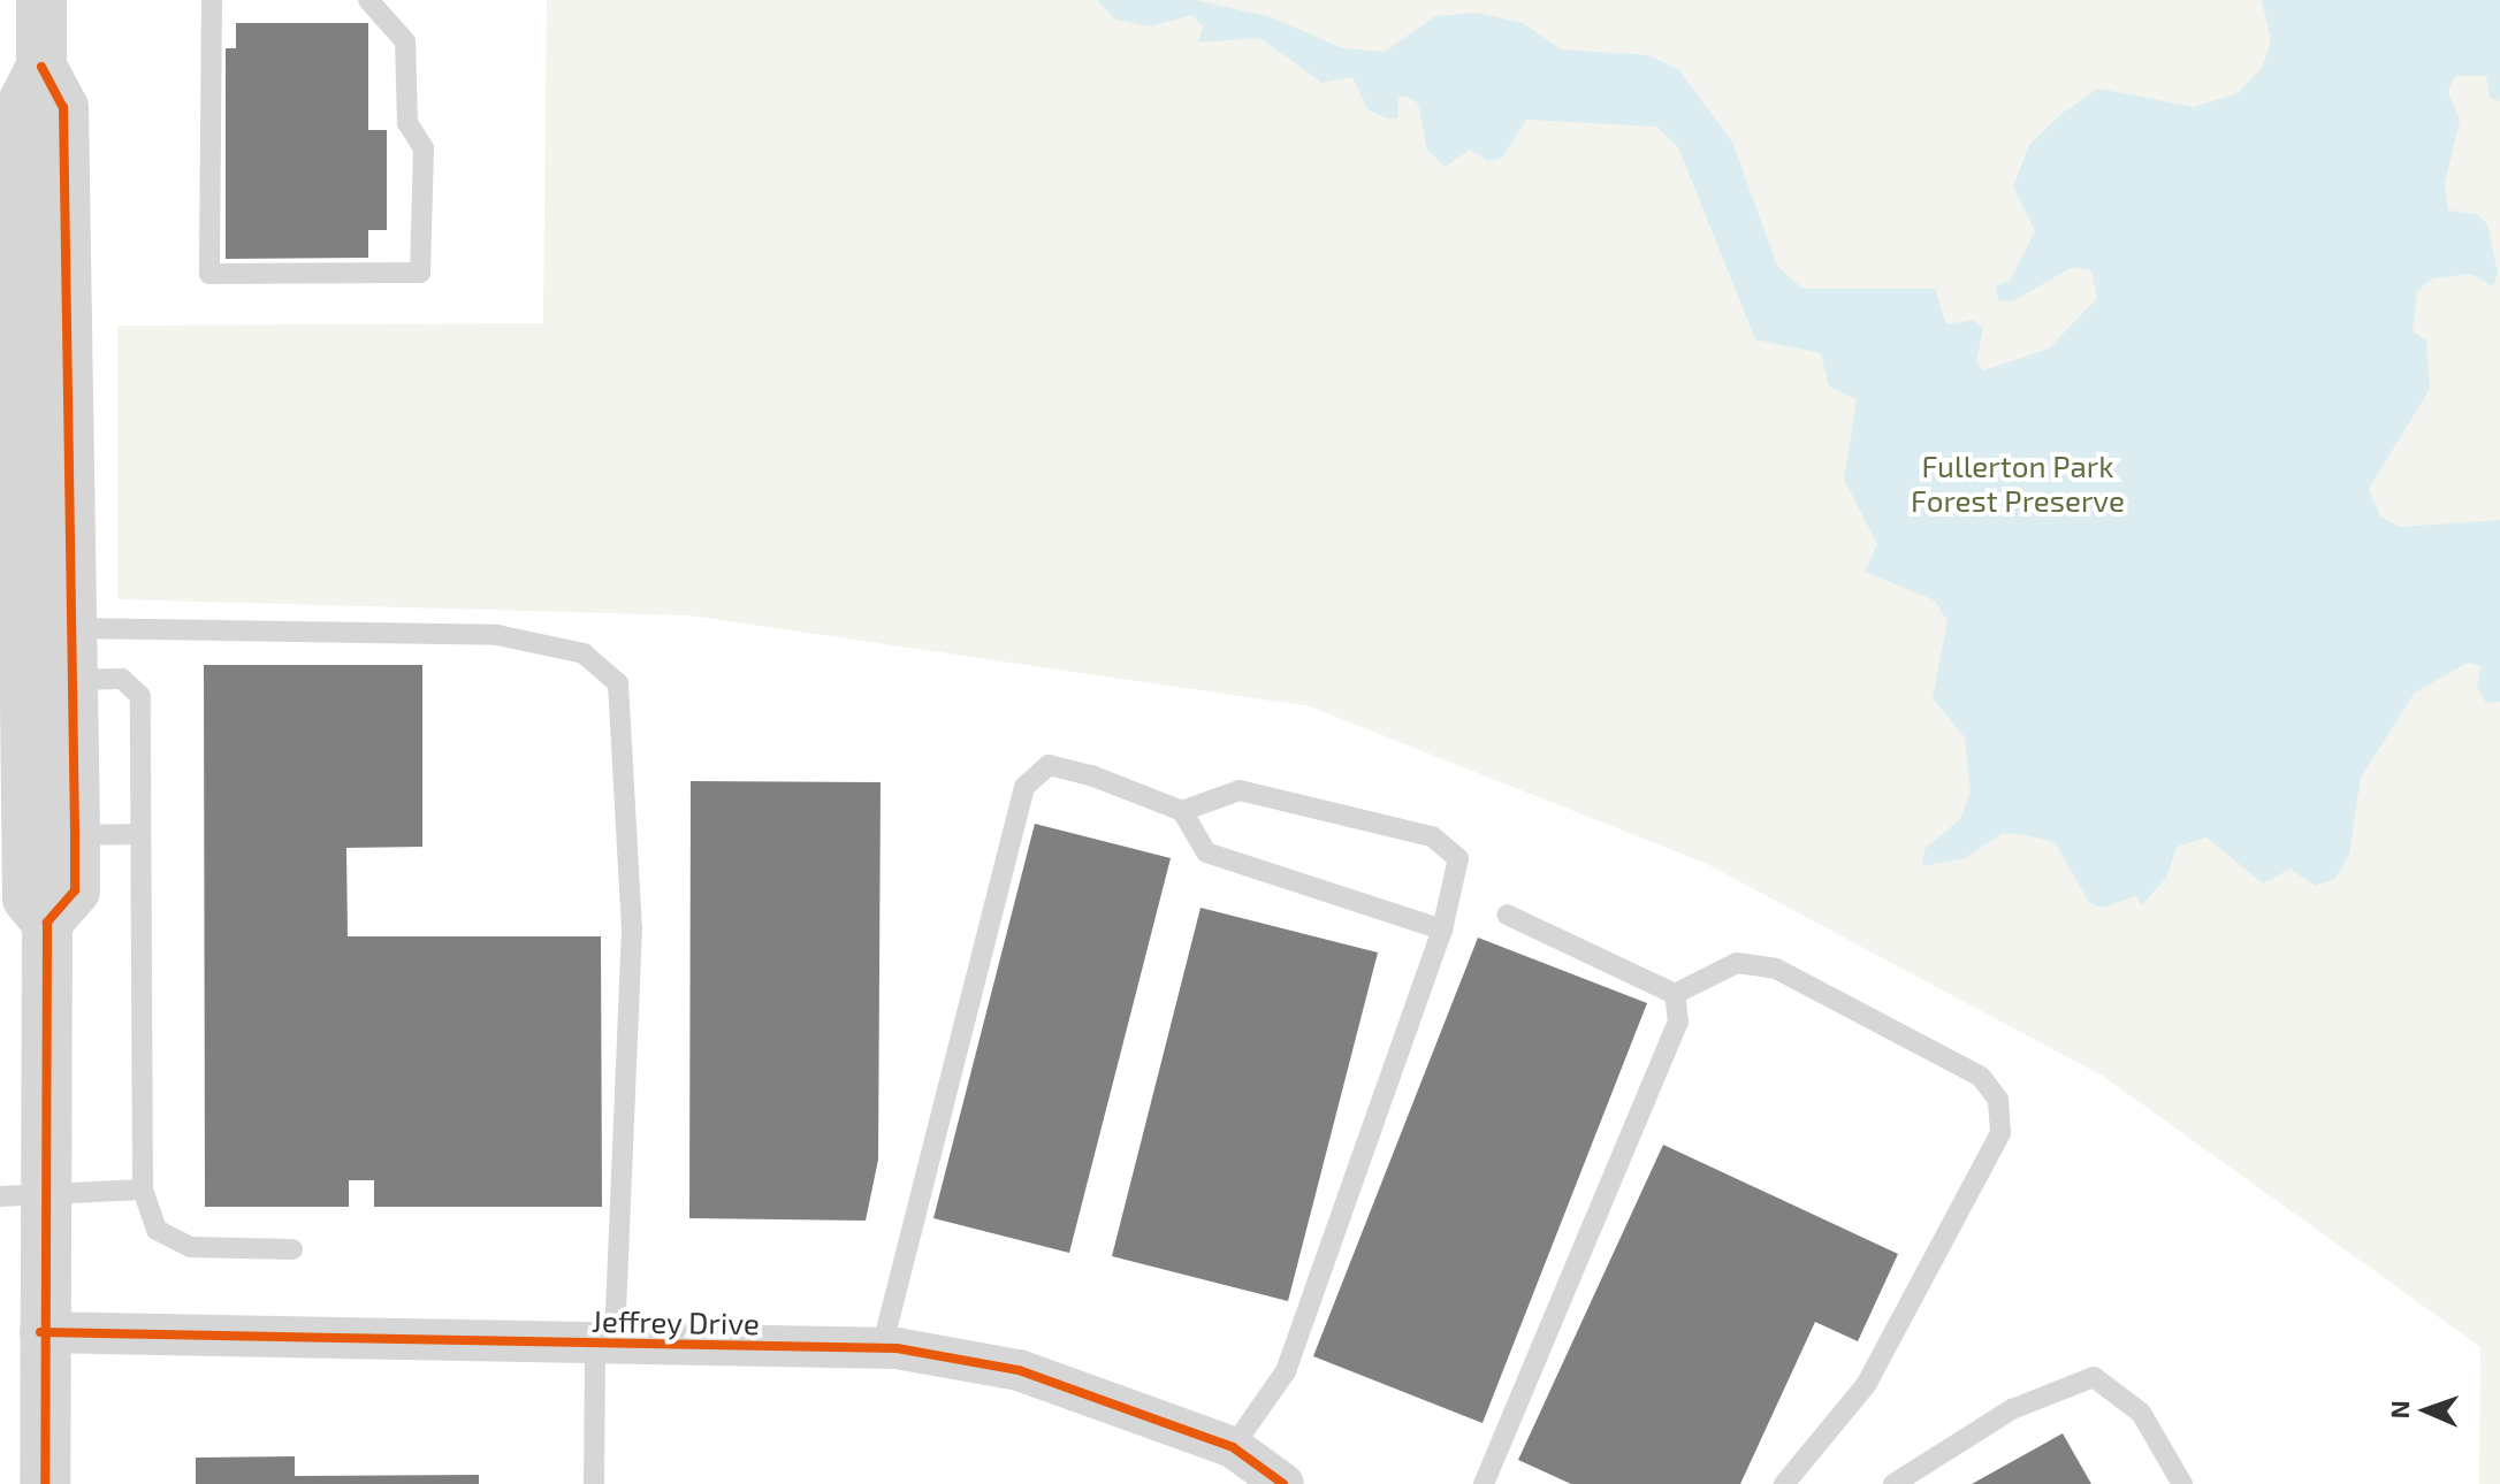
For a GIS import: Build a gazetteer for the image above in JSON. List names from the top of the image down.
{
  "streets": {
    "street": ["Jeffrey Drive"]
  },
  "parks": ["Fullerton Park Forest Preserve"],
  "north": "left"
}
